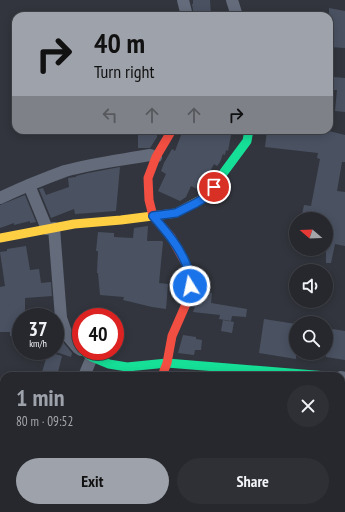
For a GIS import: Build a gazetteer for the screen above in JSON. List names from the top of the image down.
{
  "north": "left",
  "page": {
    "turn": ["40 m", "Turn right"],
    "speed": "37 km/h",
    "limit": "40",
    "heading": ["1 min", "80 m · 09:52"],
    "buttons": ["Exit", "Share"]
  }
}
